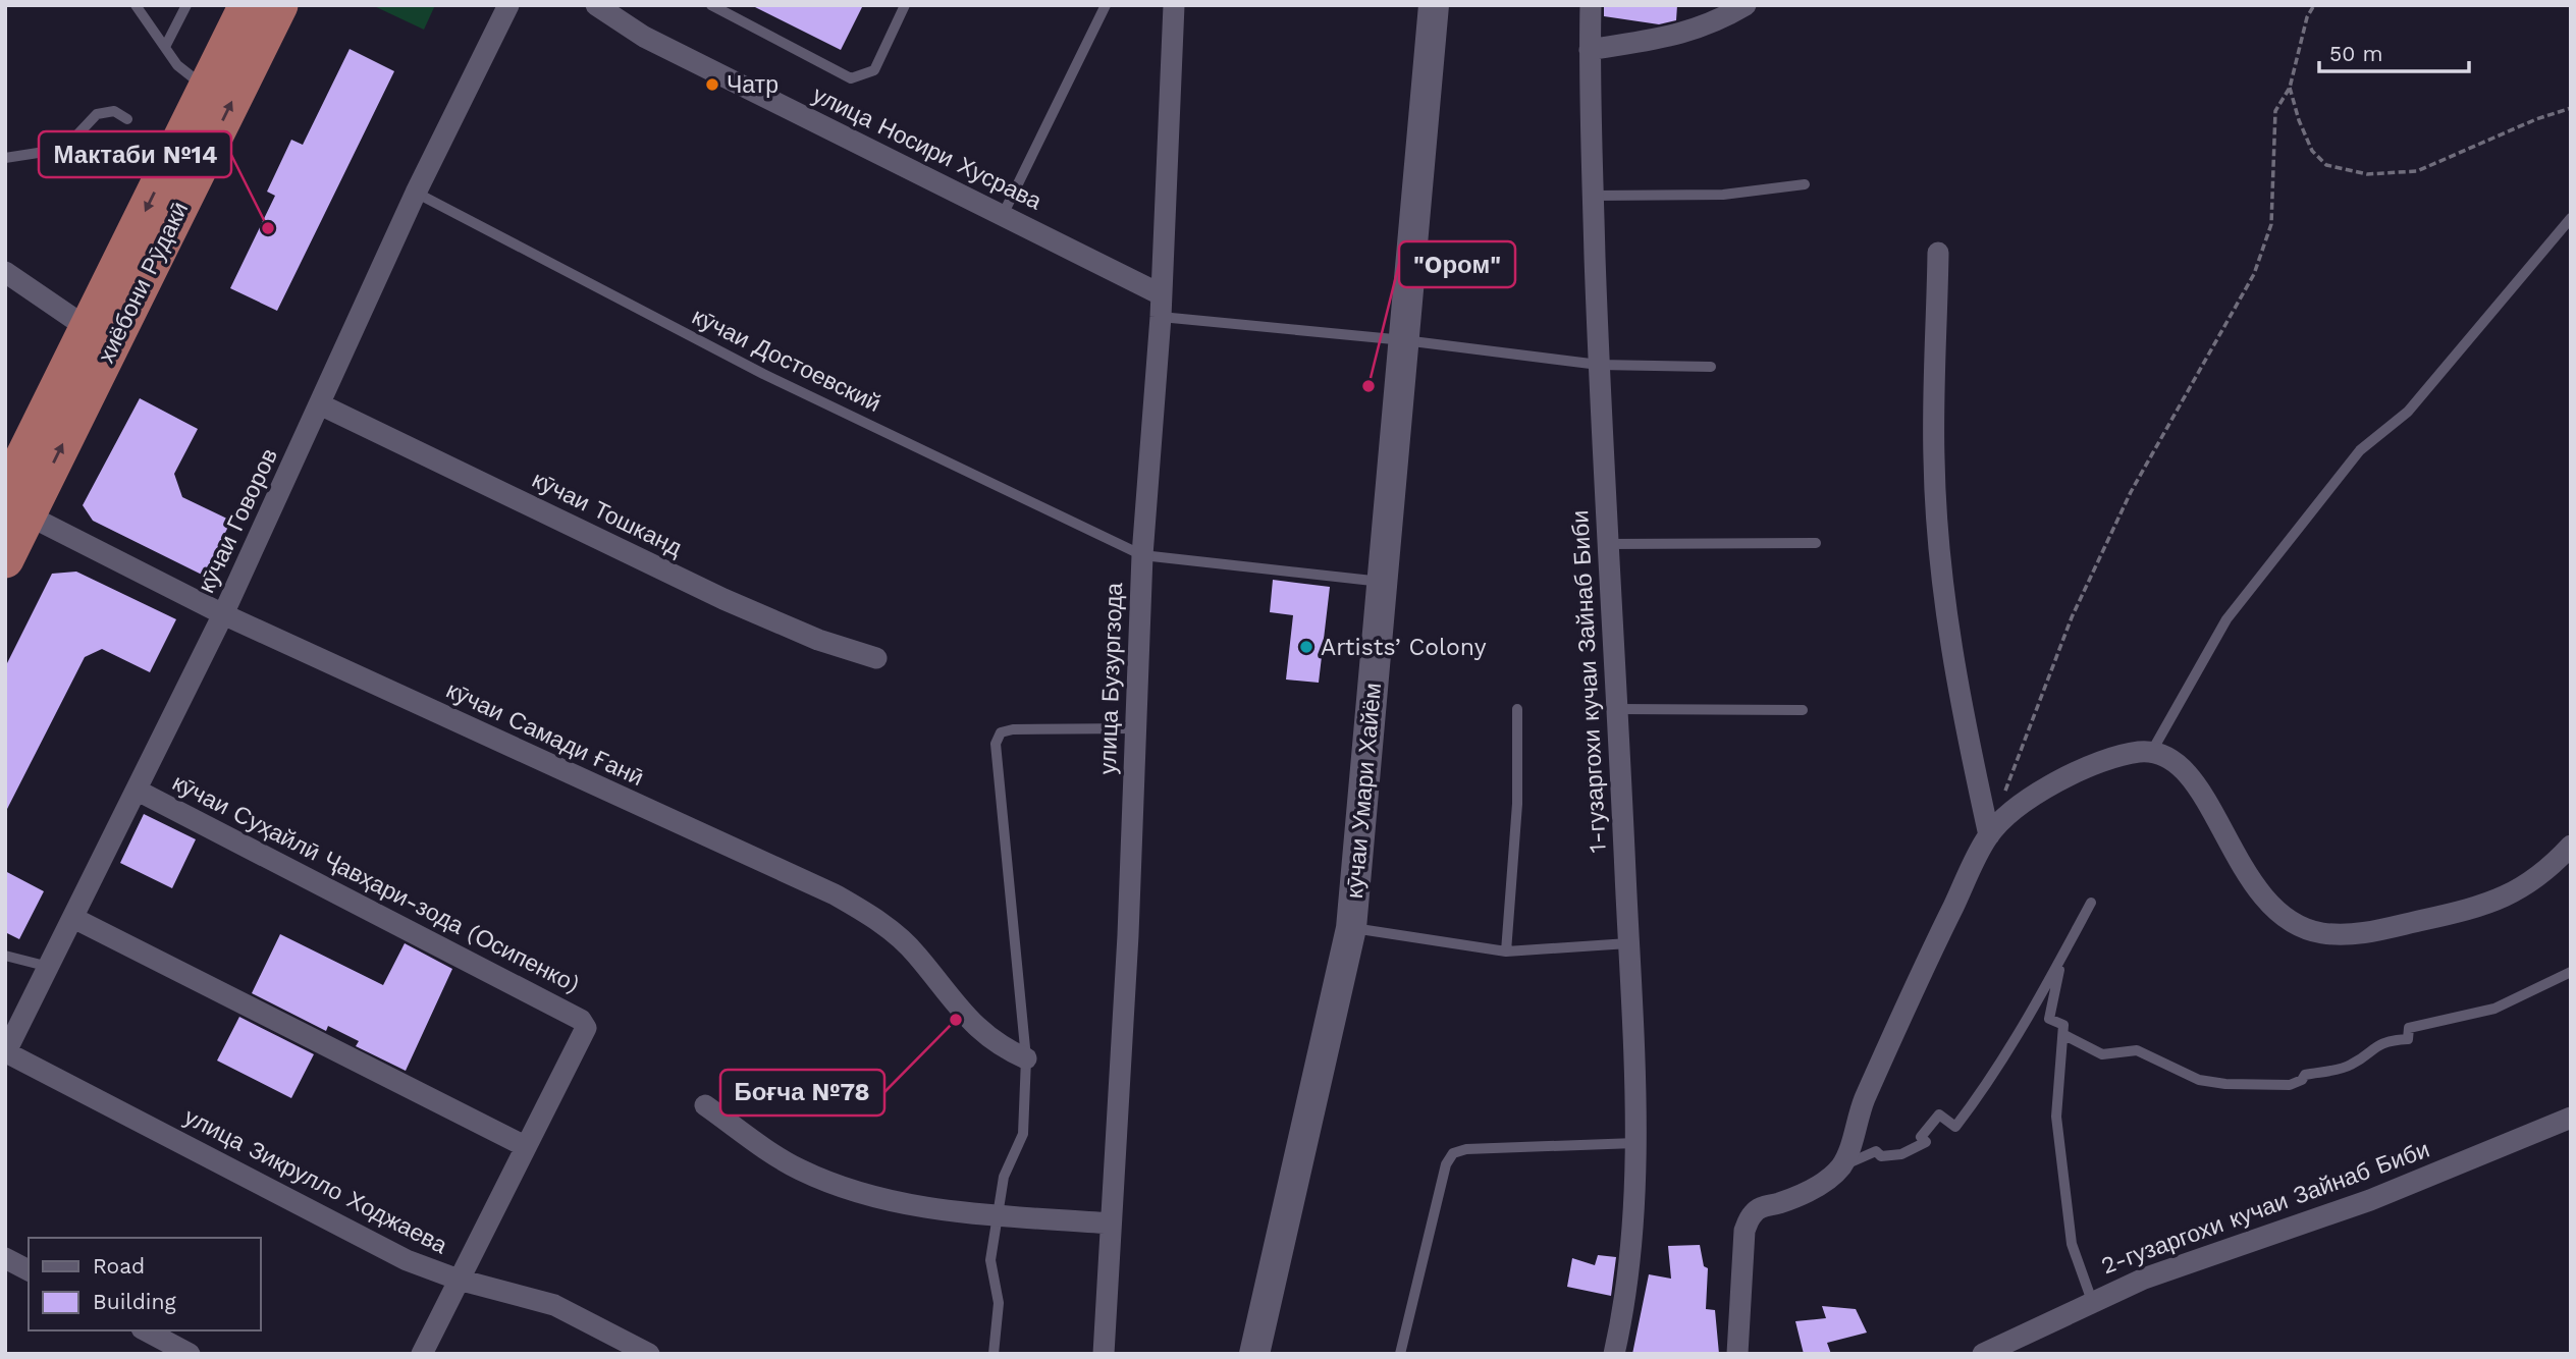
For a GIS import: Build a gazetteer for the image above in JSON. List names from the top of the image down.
{
  "streets": {
    "highway": ["хиёбони Рӯдакӣ"],
    "main road": ["кӯчаи Умари Хайём"],
    "street": [
      "улица Носири Хусрава",
      "кӯчаи Тошканд",
      "кӯчаи Говоров",
      "улица Бузургзода",
      "1-гузаргохи кучаи Зайнаб Биби",
      "кӯчаи Самади Ғанӣ",
      "кӯчаи Суҳайлӣ Ҷавҳари-зода (Осипенко)",
      "улица Зикрулло Ходжаева",
      "2-гузаргохи кучаи Зайнаб Биби"
    ],
    "lane": ["кӯчаи Достоевский"]
  },
  "crossings": [
    ["улица Носири Хусрава", "улица Бузургзода"],
    ["кӯчаи Достоевский", "кӯчаи Говоров"],
    ["кӯчаи Достоевский", "улица Бузургзода"],
    ["кӯчаи Достоевский", "кӯчаи Умари Хайём"],
    ["кӯчаи Тошканд", "кӯчаи Говоров"],
    ["кӯчаи Говоров", "кӯчаи Самади Ғанӣ"],
    ["кӯчаи Говоров", "кӯчаи Суҳайлӣ Ҷавҳари-зода (Осипенко)"],
    ["кӯчаи Говоров", "улица Зикрулло Ходжаева"]
  ],
  "places": [
    "Чатр",
    "Мактаби №14",
    "\"Oром\"",
    "Artists’ Colony",
    "Боғча №78"
  ],
  "legend": ["Road", "Building"],
  "scale_bar": "50 m"
}
